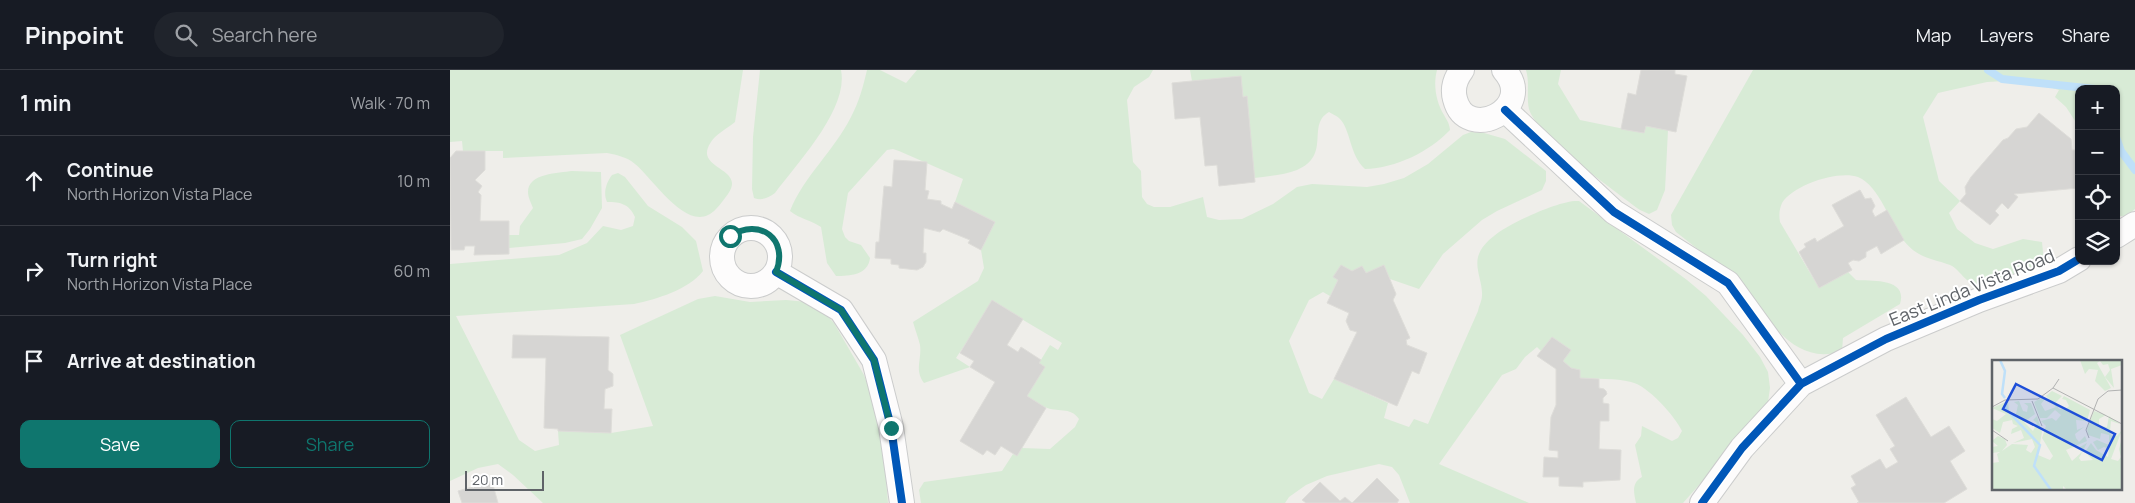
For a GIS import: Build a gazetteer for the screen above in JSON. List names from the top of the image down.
{
  "streets": {
    "street": ["East Linda Vista Road"]
  },
  "scale_bar": "20 m",
  "page": {
    "header": "Pinpoint",
    "search": "Search here",
    "nav": ["Map", "Layers", "Share"],
    "heading": ["1 min", "Walk · 70 m"],
    "map_buttons": ["+", "−"],
    "list": [
      ["Continue", "North Horizon Vista Place", "10 m"],
      ["Turn right", "North Horizon Vista Place", "60 m"],
      "Arrive at destination"
    ],
    "buttons": ["Save", "Share"],
    "scale": "20 m"
  }
}
